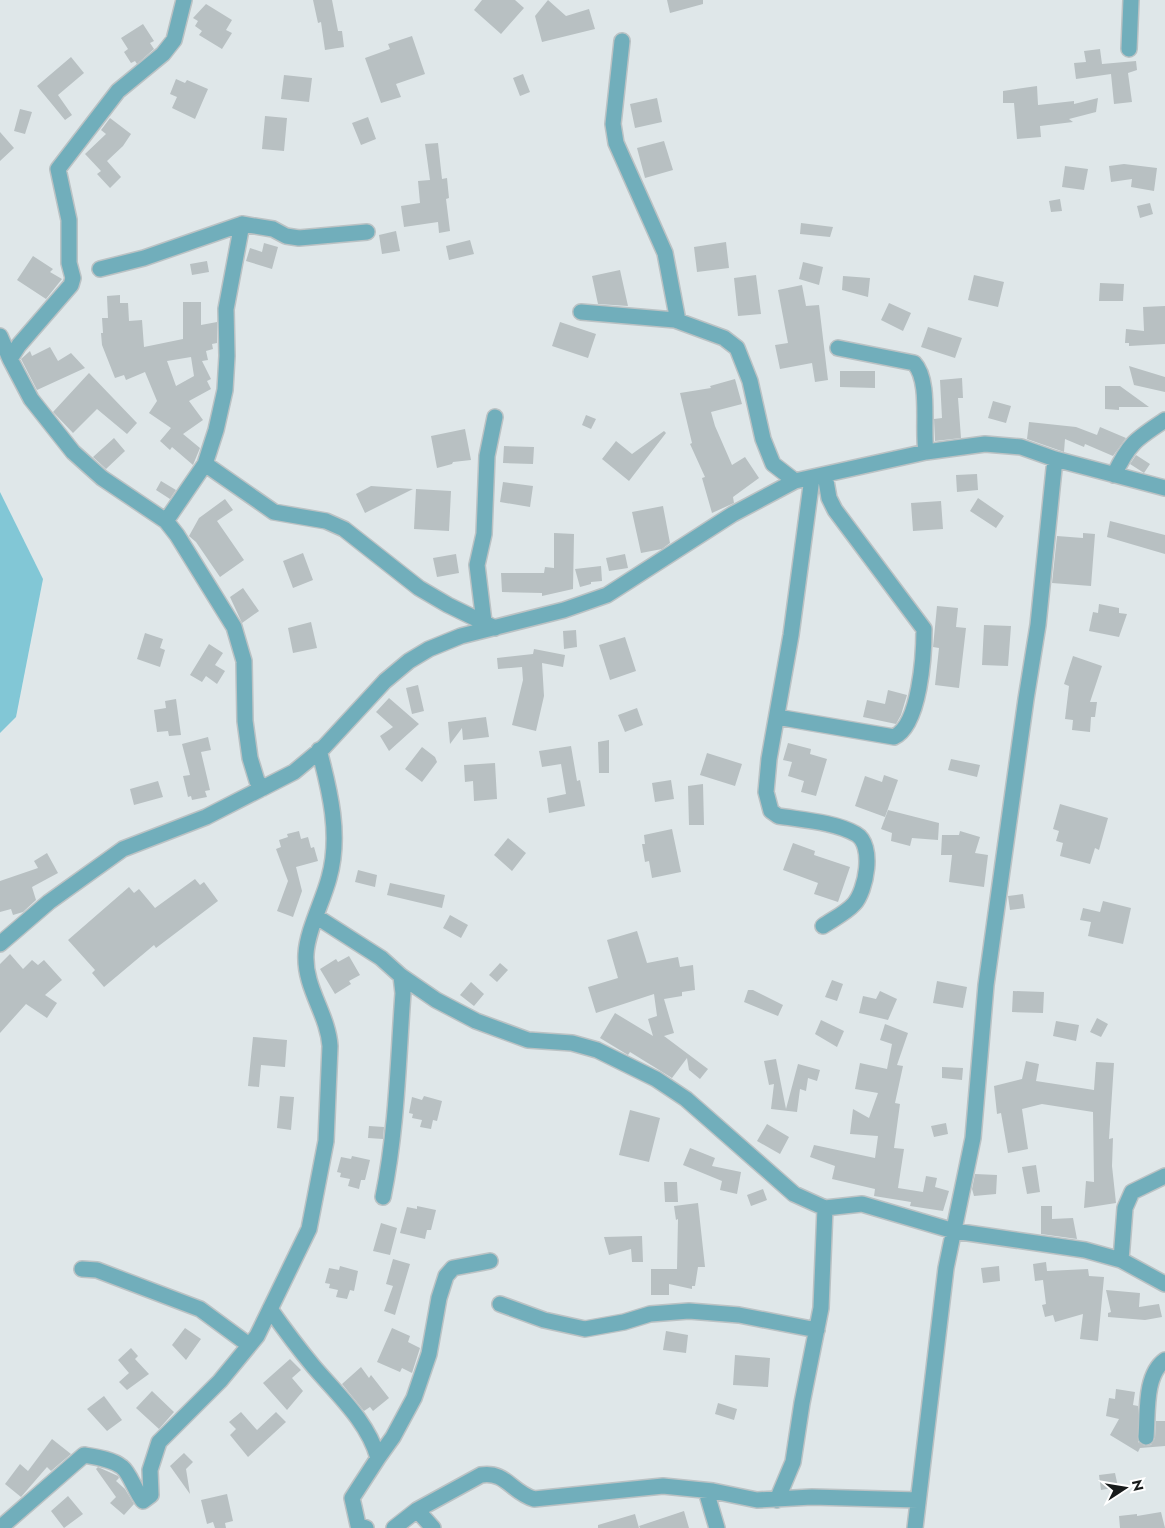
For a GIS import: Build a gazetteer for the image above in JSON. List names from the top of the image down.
{
  "north": "right"
}
